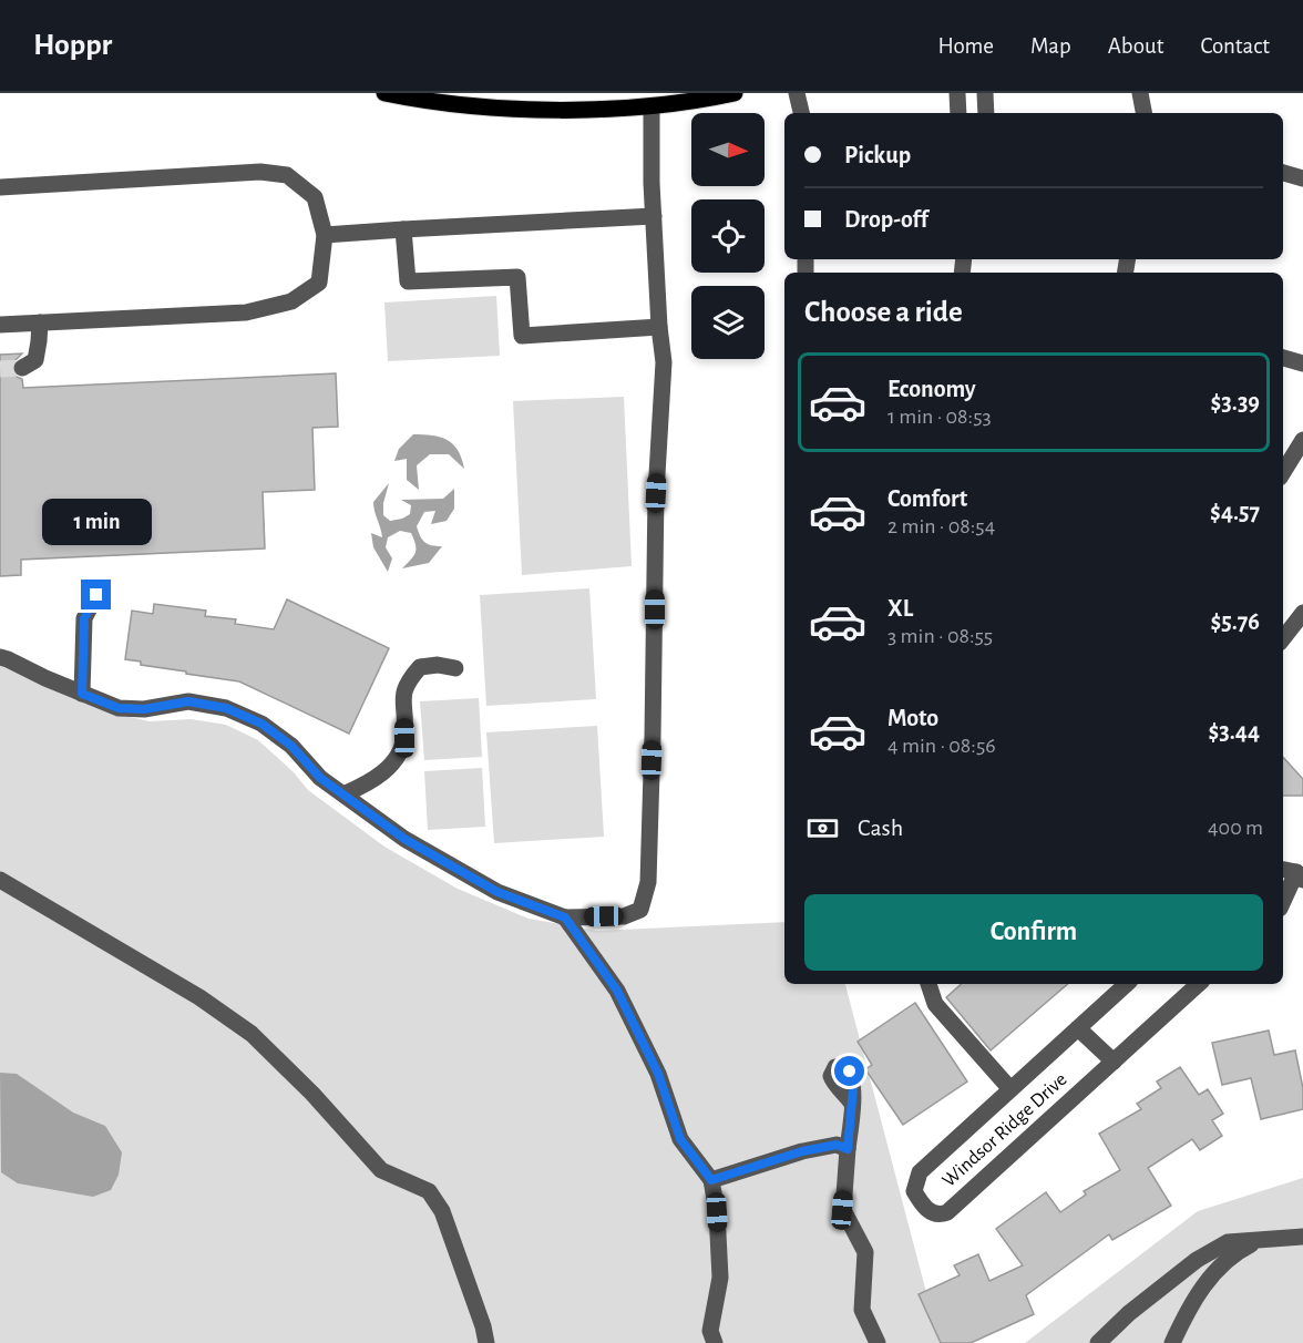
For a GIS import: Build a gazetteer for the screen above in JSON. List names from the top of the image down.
{
  "streets": {
    "street": ["Windsor Ridge Drive"]
  },
  "north": "right",
  "page": {
    "header": "Hoppr",
    "nav": [
      "Home",
      "Map",
      "About",
      "Contact"
    ],
    "banner": ["Pickup", "Drop-off"],
    "heading": "Choose a ride",
    "list": [
      {
        "name": "Economy",
        "note": "1 min · 08:53",
        "value": "$3.39"
      },
      {
        "name": "Comfort",
        "note": "2 min · 08:54",
        "value": "$4.57"
      },
      {
        "name": "XL",
        "note": "3 min · 08:55",
        "value": "$5.76"
      },
      {
        "name": "Moto",
        "note": "4 min · 08:56",
        "value": "$3.44"
      }
    ],
    "bubble": "1 min",
    "pay": ["Cash", "400 m"],
    "buttons": "Confirm"
  }
}
